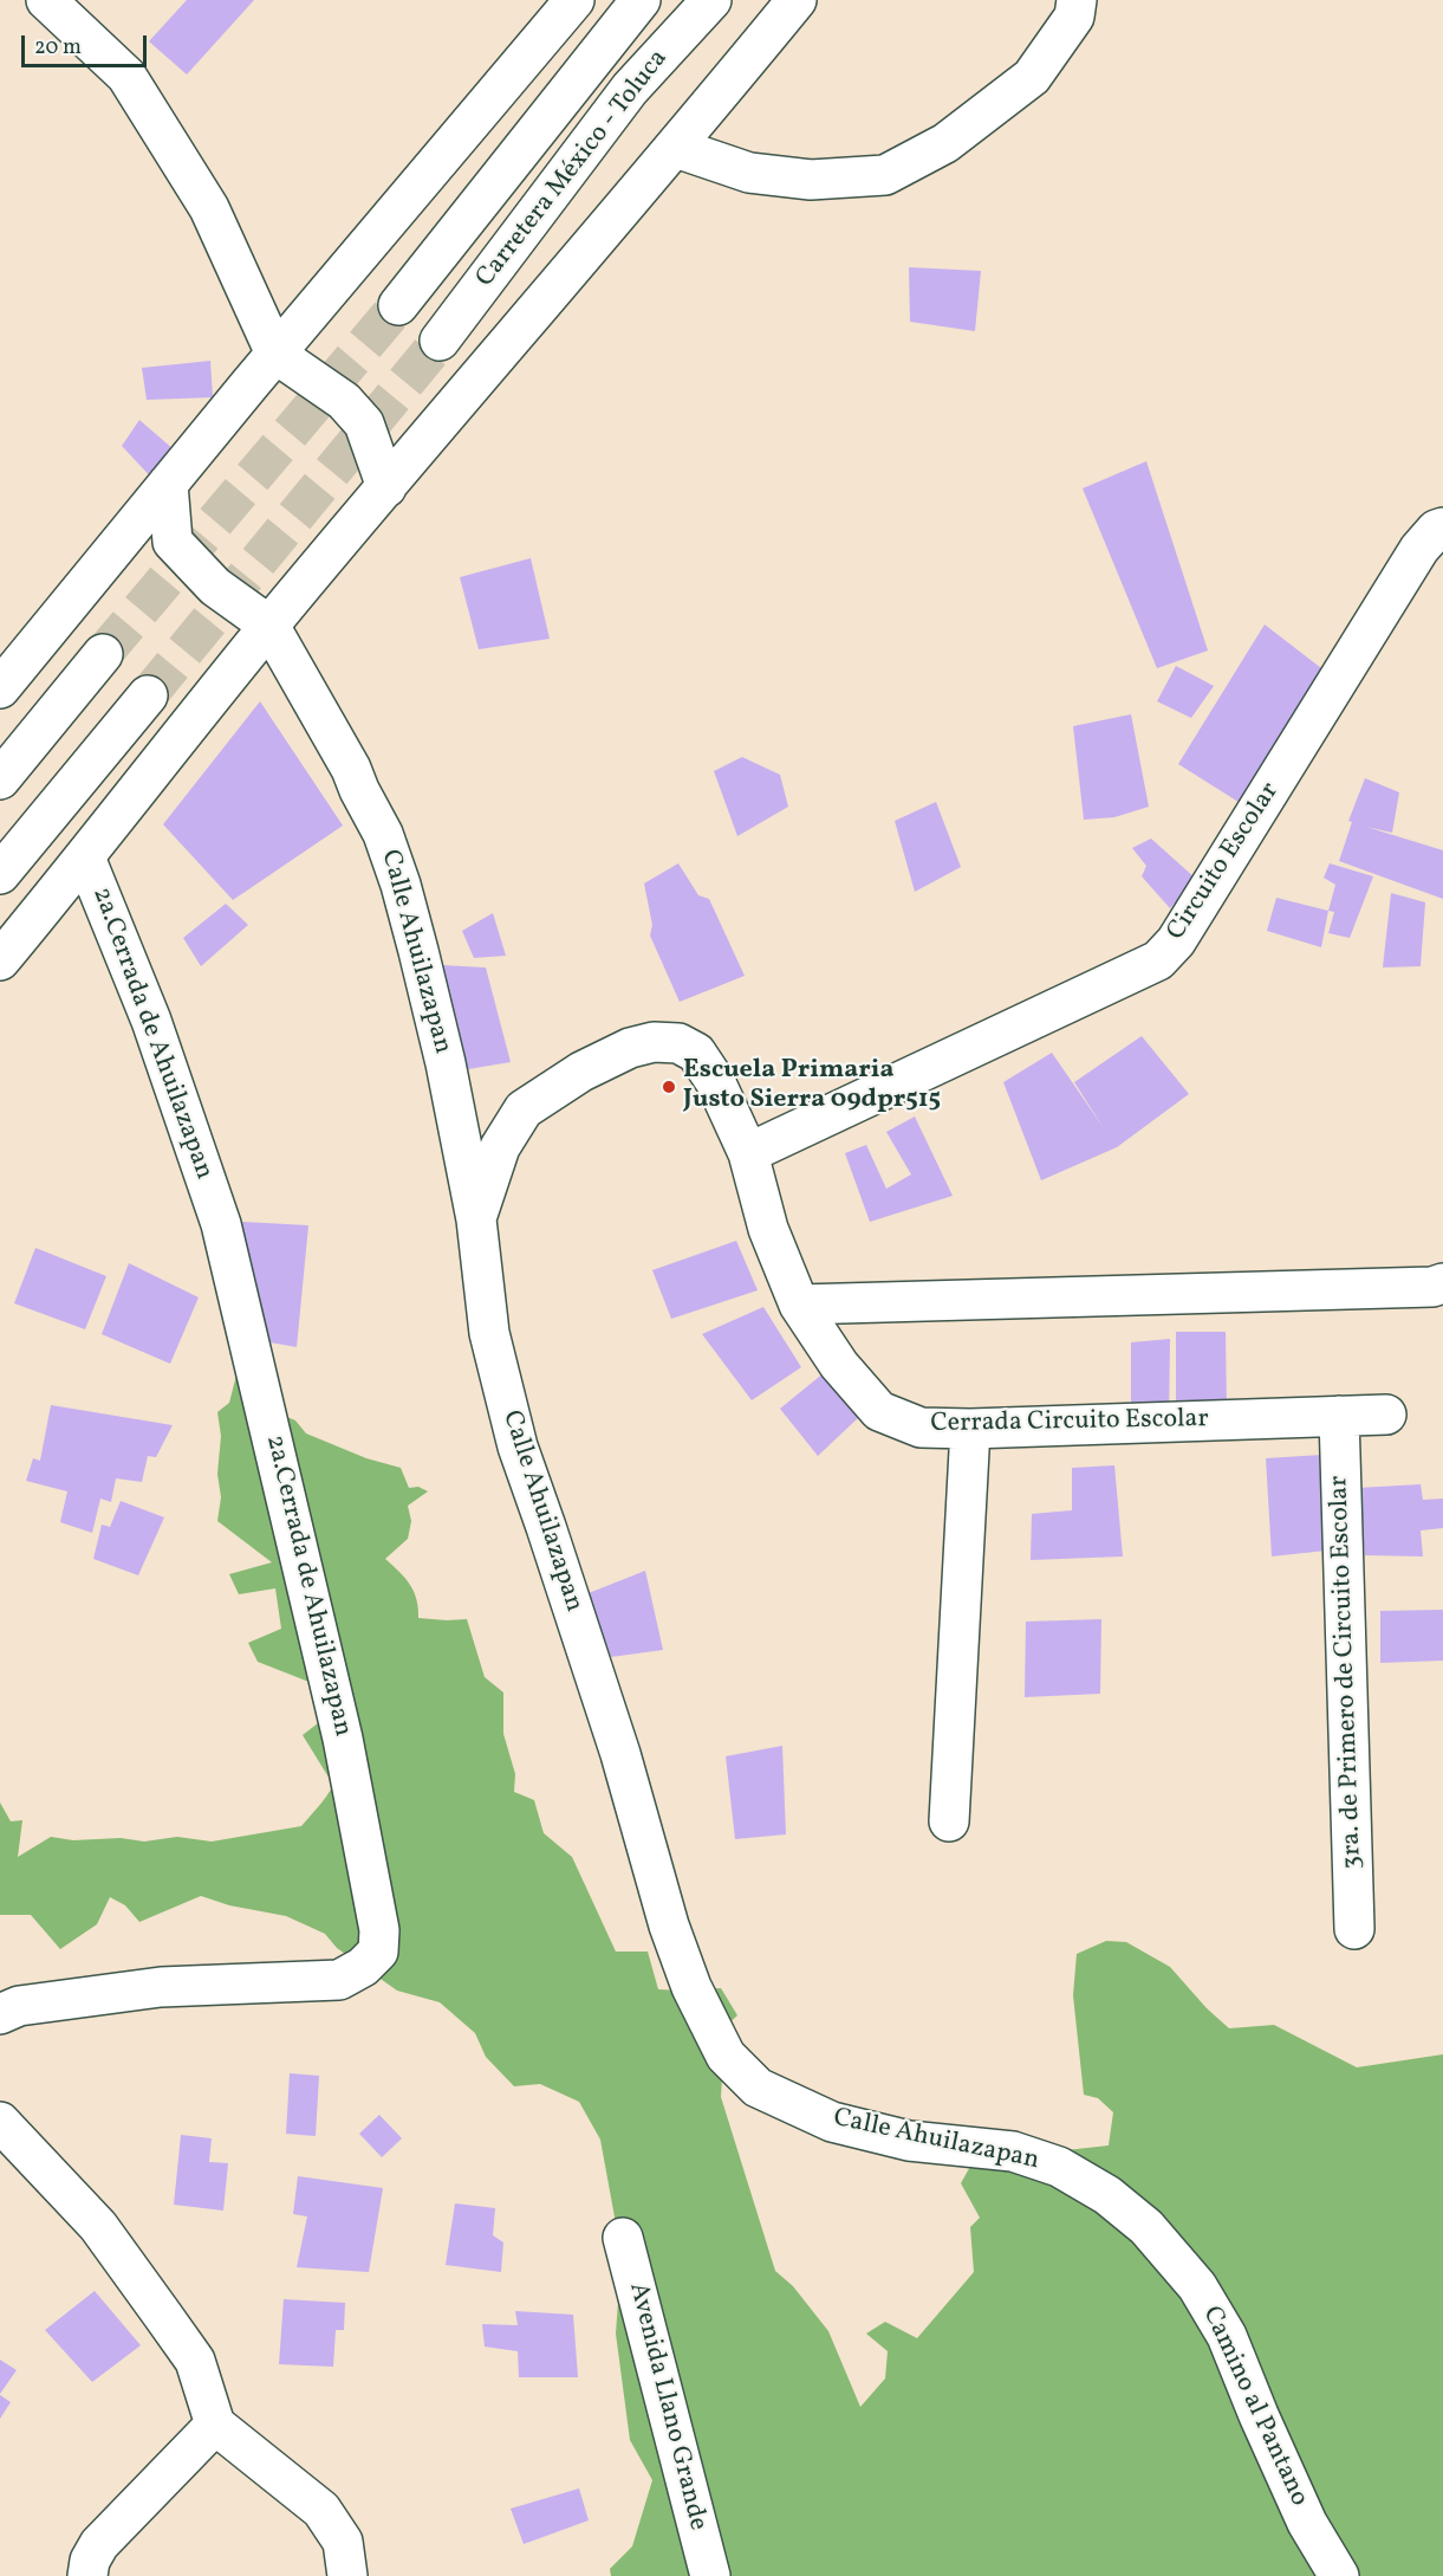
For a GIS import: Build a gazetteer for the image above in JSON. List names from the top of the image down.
{
  "streets": {
    "street": [
      "Carretera México - Toluca",
      "Circuito Escolar",
      "Calle Ahuilazapan",
      "2a.Cerrada de Ahuilazapan",
      "Cerrada Circuito Escolar",
      "3ra. de Primero de Circuito Escolar",
      "Avenida Llano Grande",
      "Camino al Pantano"
    ]
  },
  "crossings": [
    ["Circuito Escolar", "Cerrada Circuito Escolar"],
    ["Calle Ahuilazapan", "Cerrada Circuito Escolar"],
    ["Calle Ahuilazapan", "Camino al Pantano"],
    ["Cerrada Circuito Escolar", "3ra. de Primero de Circuito Escolar"]
  ],
  "places": ["Escuela Primaria Justo Sierra 09dpr515"],
  "scale_bar": "20 m"
}
